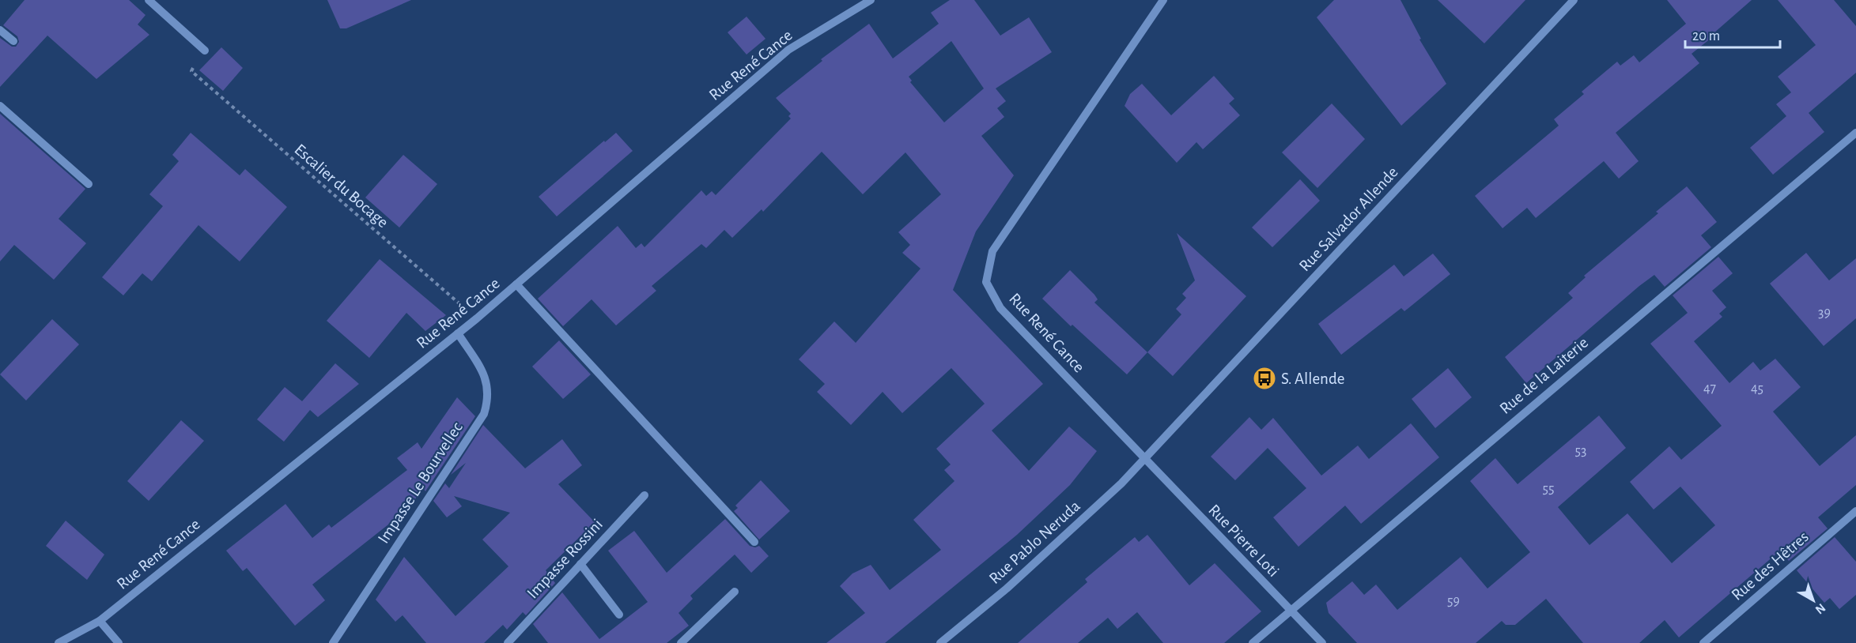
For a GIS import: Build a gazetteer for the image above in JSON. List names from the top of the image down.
{
  "streets": {
    "street": [
      "Rue René Cance",
      "Rue Salvador Allende",
      "Rue de la Laiterie",
      "Impasse Le Bourvellec",
      "Rue Pierre Loti",
      "Rue Pablo Neruda",
      "Impasse Rossini",
      "Rue des Hêtres"
    ],
    "path": ["Escalier du Bocage"]
  },
  "crossings": [
    ["Rue René Cance", "Escalier du Bocage"],
    ["Rue René Cance", "Rue Salvador Allende"],
    ["Rue René Cance", "Impasse Le Bourvellec"],
    ["Rue René Cance", "Rue Pierre Loti"],
    ["Rue René Cance", "Rue Pablo Neruda"],
    ["Rue Salvador Allende", "Rue Pierre Loti"],
    ["Rue Salvador Allende", "Rue Pablo Neruda"],
    ["Rue de la Laiterie", "Rue Pierre Loti"],
    ["Rue Pierre Loti", "Rue Pablo Neruda"]
  ],
  "places": {
    "bus stop": ["S. Allende"]
  },
  "house_numbers": [
    "39",
    "47",
    "45",
    "53",
    "55",
    "59"
  ],
  "scale_bar": "20 m",
  "north": "bottom right"
}
